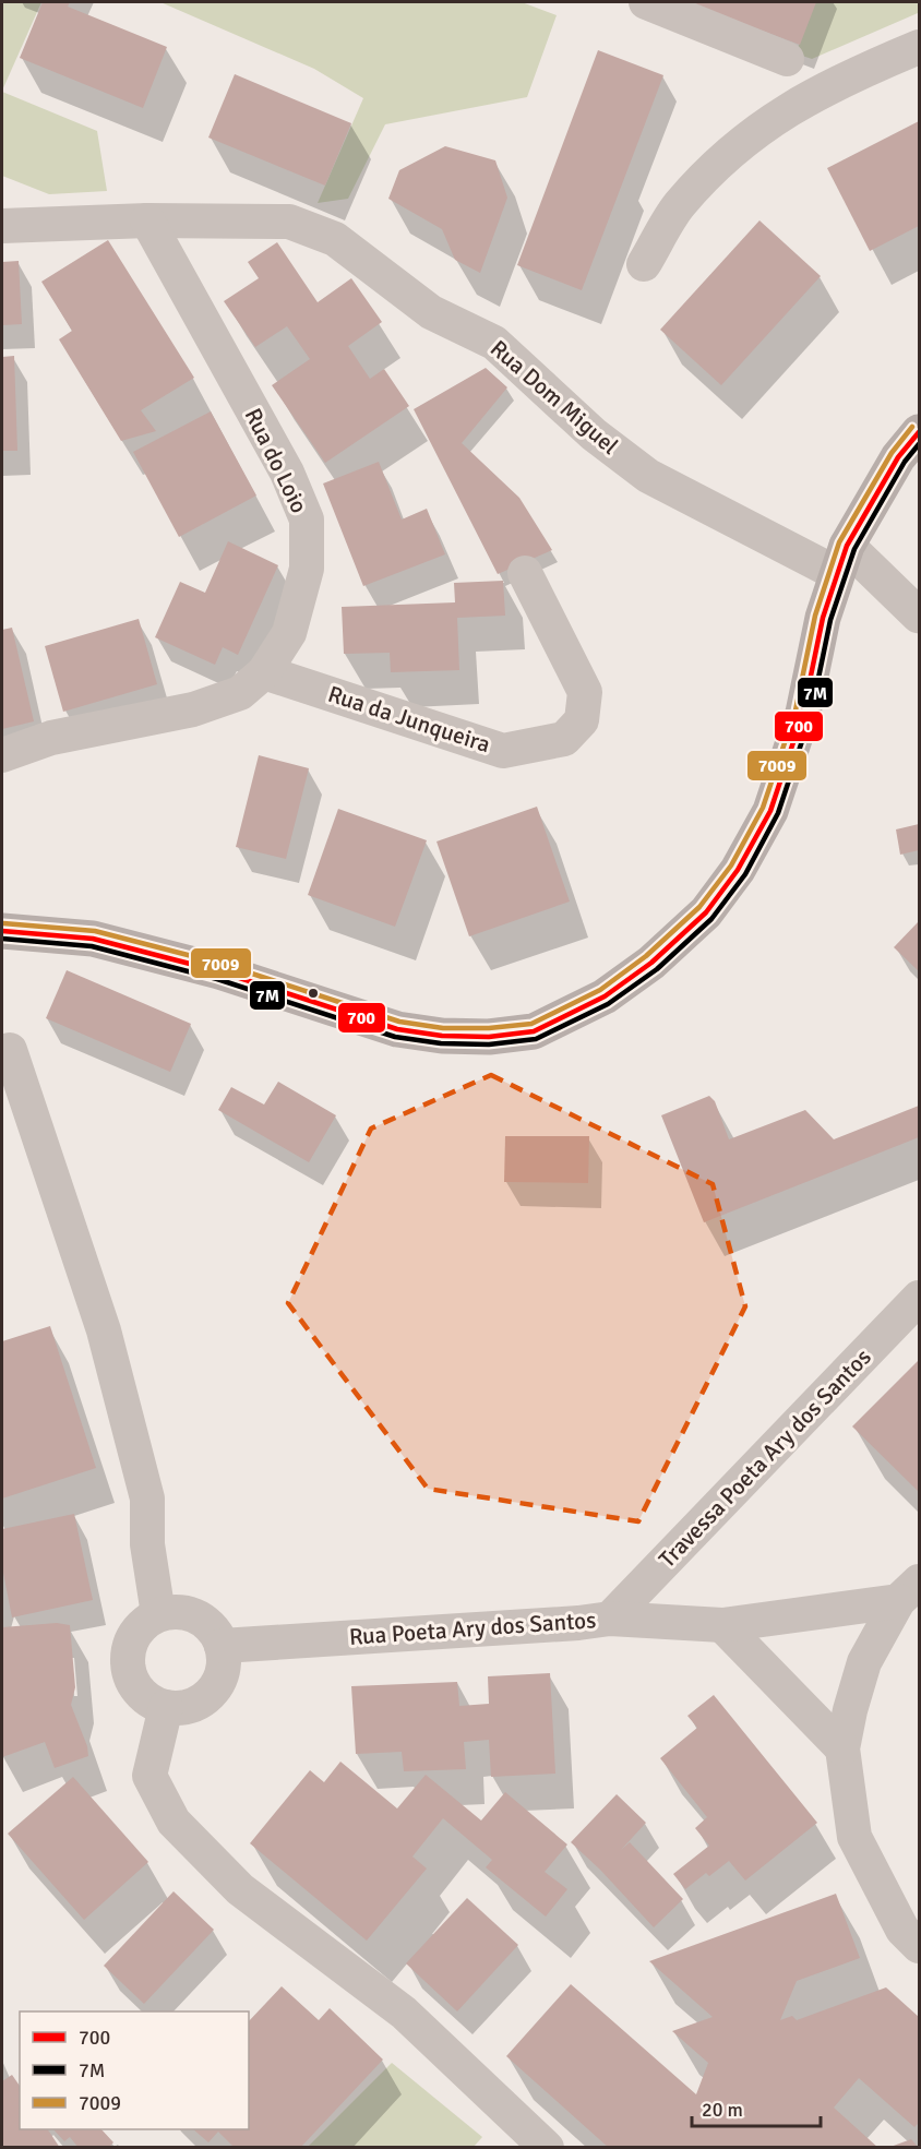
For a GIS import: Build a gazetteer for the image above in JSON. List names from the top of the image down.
{
  "streets": {
    "street": [
      "Rua Dom Miguel",
      "Rua do Loio",
      "Rua da Junqueira",
      "Travessa Poeta Ary dos Santos",
      "Rua Poeta Ary dos Santos"
    ]
  },
  "crossings": [
    ["Rua Dom Miguel", "Rua do Loio"],
    ["Rua do Loio", "Rua da Junqueira"],
    ["Travessa Poeta Ary dos Santos", "Rua Poeta Ary dos Santos"]
  ],
  "lines": ["transit line 7009", "transit line 700", "transit line 7M"],
  "legend": ["700", "7M", "7009"],
  "scale_bar": "20 m"
}
